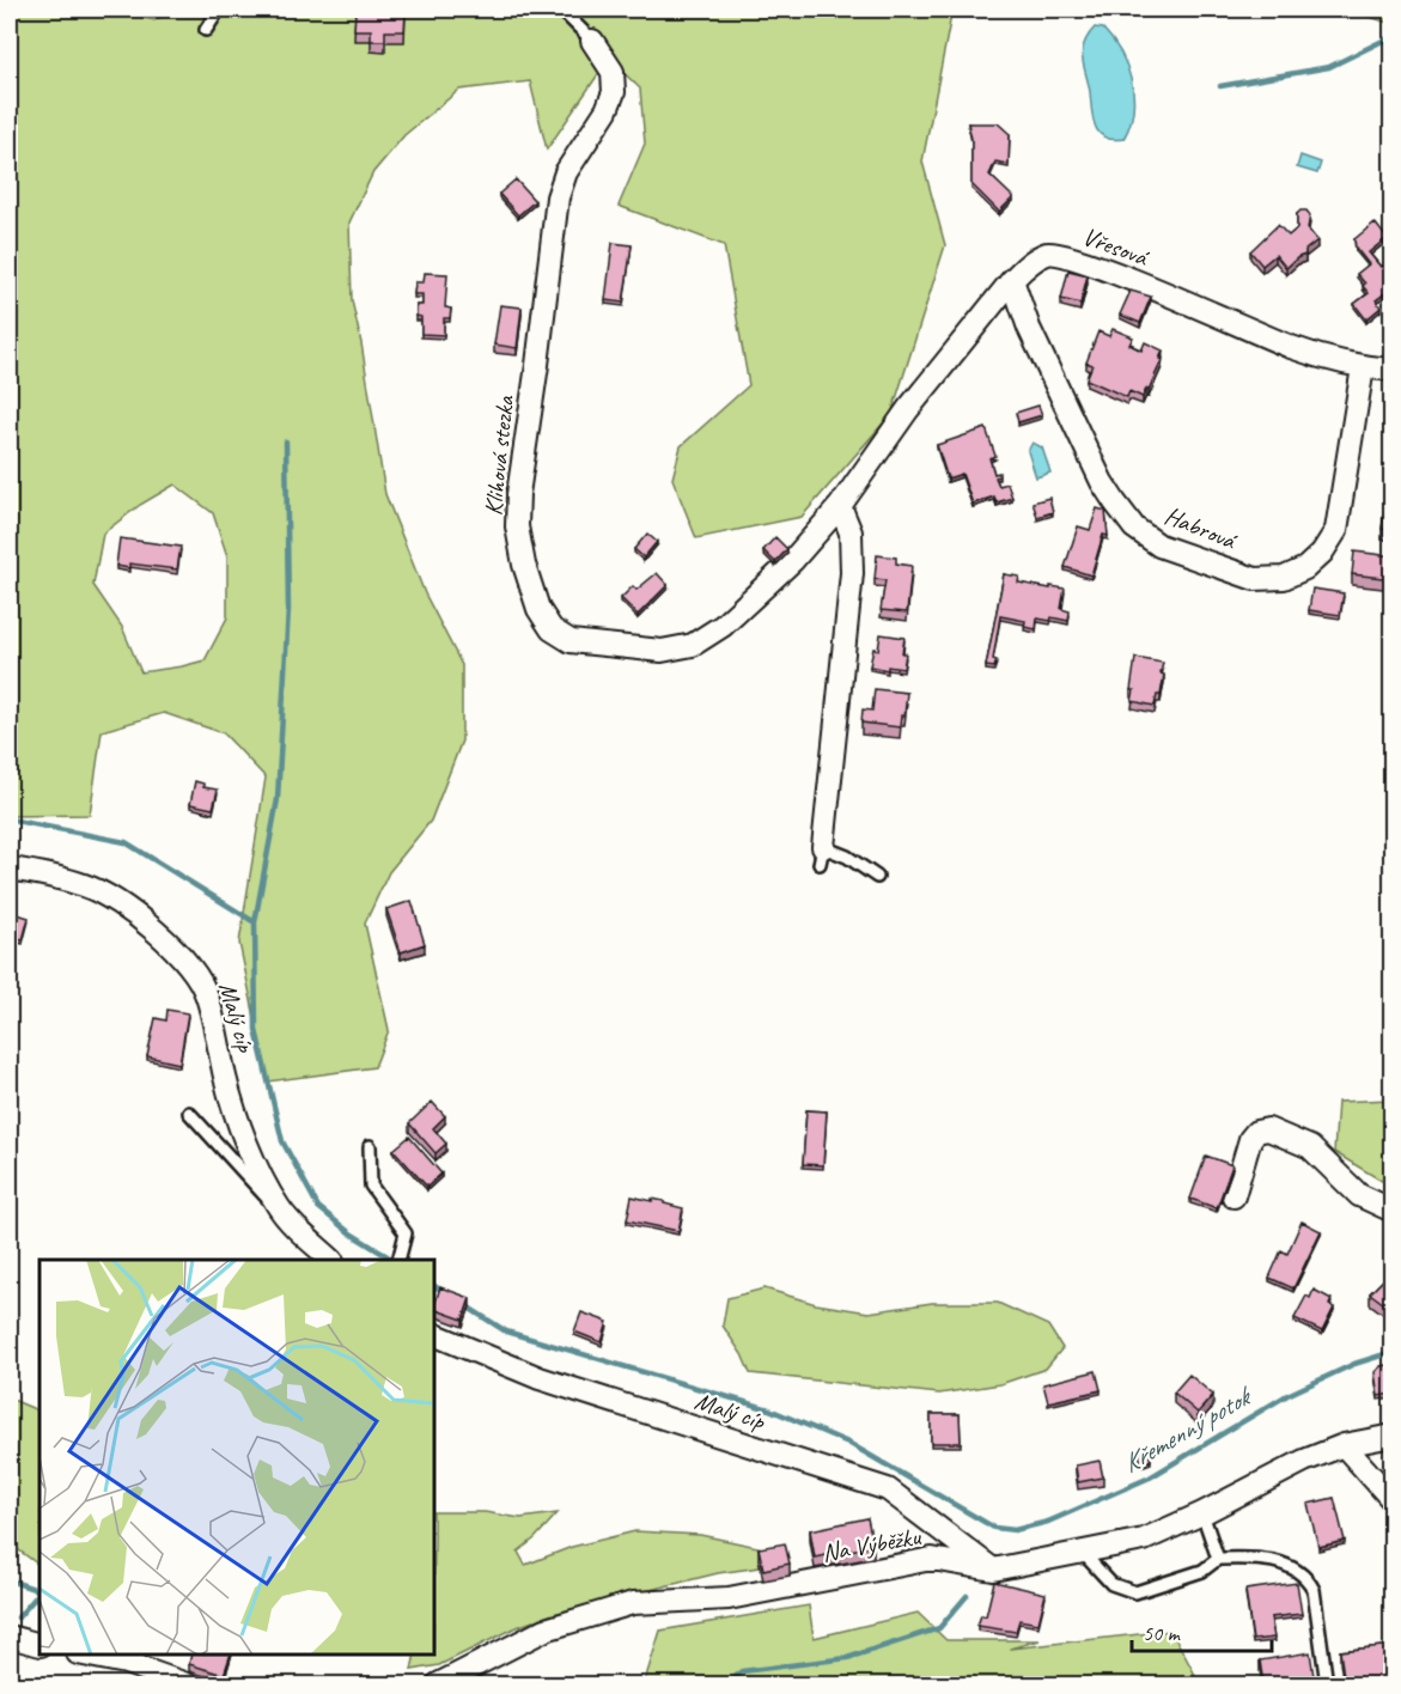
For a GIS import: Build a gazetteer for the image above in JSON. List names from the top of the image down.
{
  "streets": {
    "street": [
      "Vřesová",
      "Klihová stezka",
      "Habrová",
      "Malý cíp",
      "Na Výběžku"
    ]
  },
  "crossings": [
    ["Vřesová", "Klihová stezka"],
    ["Vřesová", "Habrová"],
    ["Malý cíp", "Na Výběžku"]
  ],
  "water": ["Křemenný potok"],
  "scale_bar": "50 m"
}
